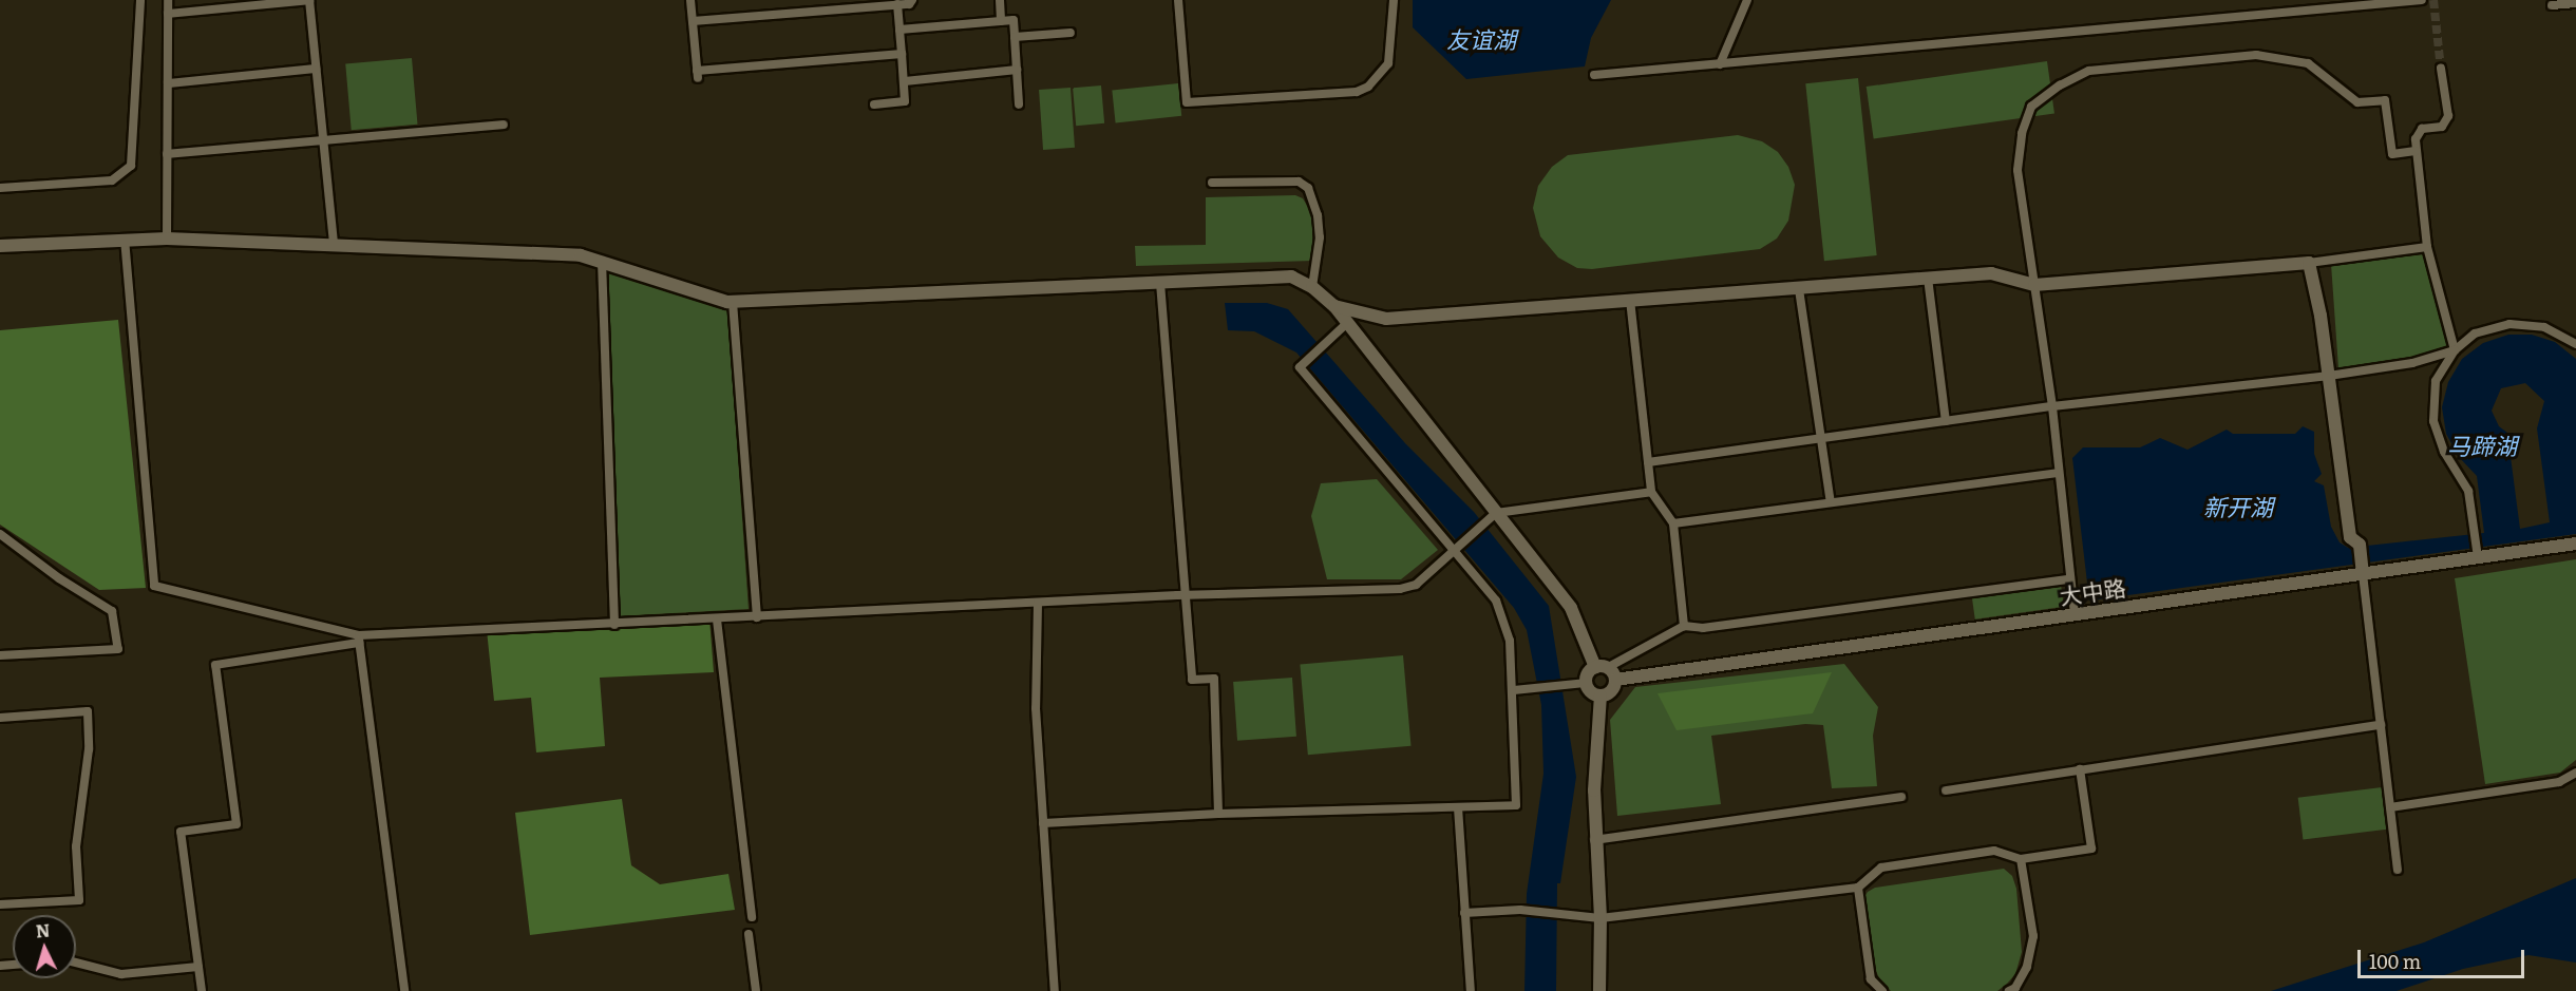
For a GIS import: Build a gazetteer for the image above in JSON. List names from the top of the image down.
{
  "streets": {
    "street": ["大中路"]
  },
  "water": ["友谊湖", "马蹄湖", "新开湖"],
  "scale_bar": "100 m",
  "north": "top"
}
